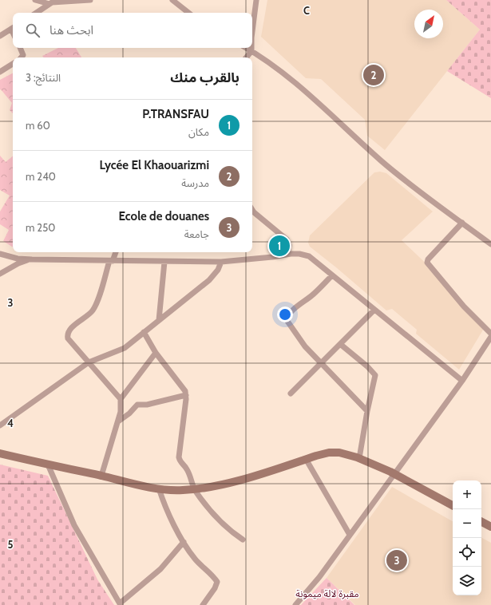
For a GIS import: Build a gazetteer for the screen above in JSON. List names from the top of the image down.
{
  "parks": ["مقبرة لالة ميمونة"],
  "north": "top right",
  "page": {
    "search": "ابحث هنا",
    "heading": ["بالقرب منك", "النتائج: 3"],
    "pins": ["2", "1", "3"],
    "list": [
      {
        "mark": "1",
        "name": "P.TRANSFAU",
        "note": "مكان",
        "value": "60 m"
      },
      {
        "mark": "2",
        "name": "Lycée El Khaouarizmi",
        "note": "مدرسة",
        "value": "240 m"
      },
      {
        "mark": "3",
        "name": "Ecole de douanes",
        "note": "جامعة",
        "value": "250 m"
      }
    ],
    "map_buttons": ["+", "−"]
  },
  "grid": {
    "columns": ["C"],
    "rows": ["3", "4", "5"]
  }
}
